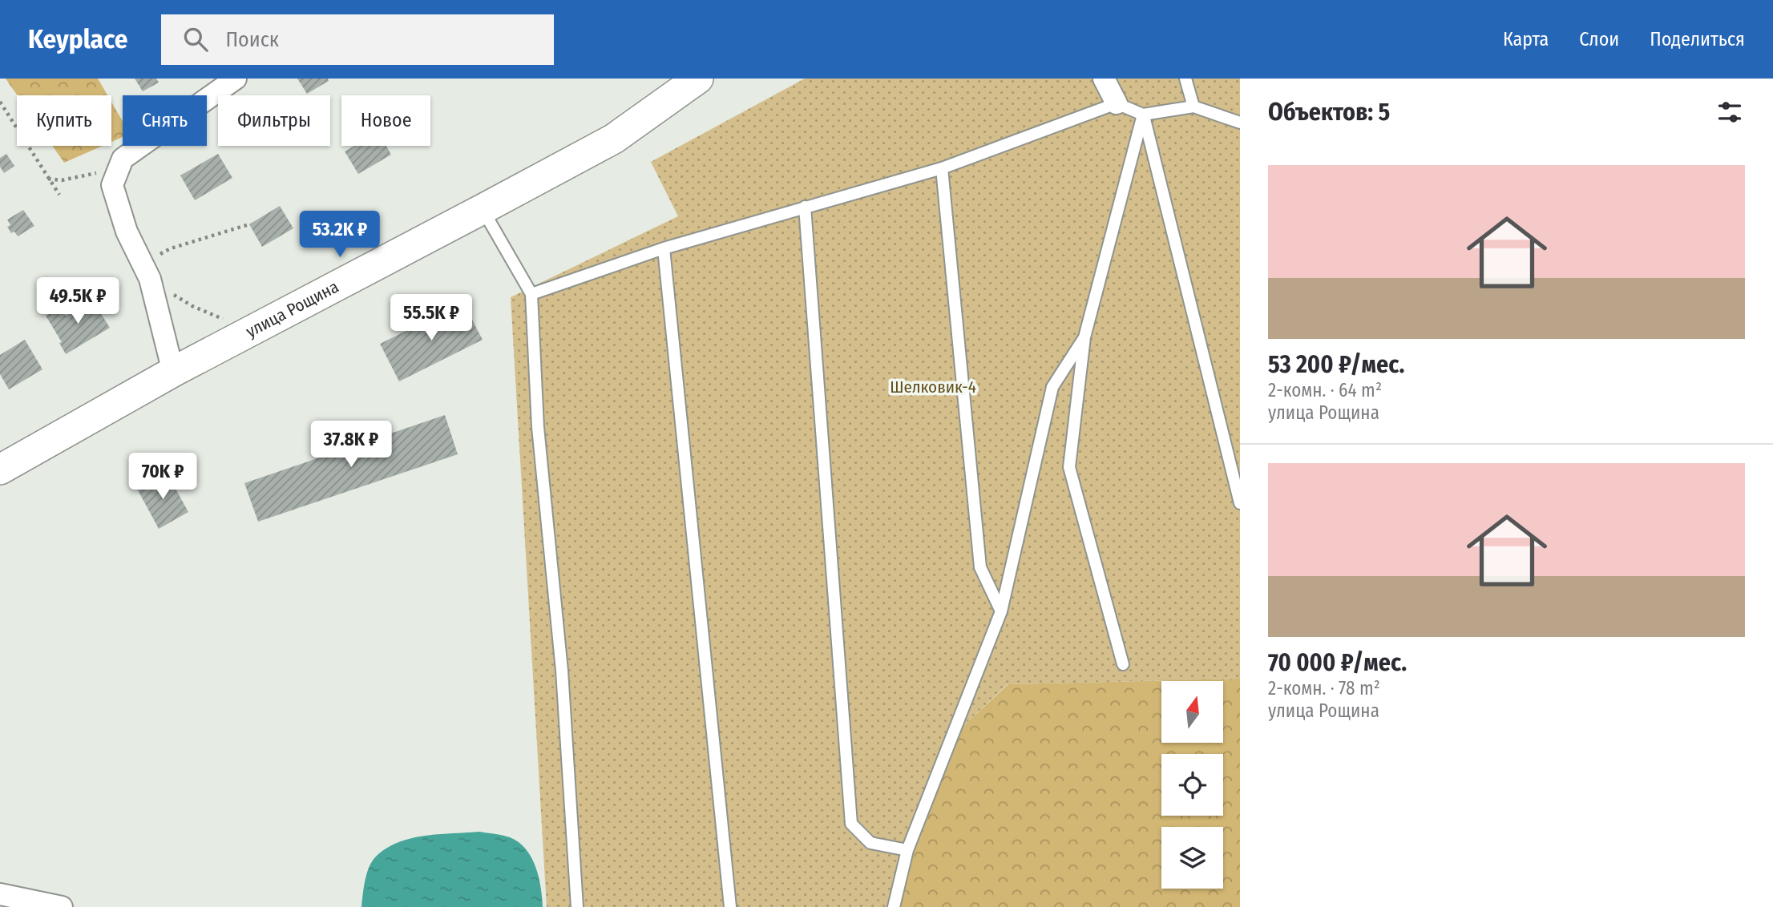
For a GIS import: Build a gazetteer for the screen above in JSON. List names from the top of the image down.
{
  "streets": {
    "street": ["улица Рощина"]
  },
  "parks": ["Шелковик-4"],
  "north": "top",
  "page": {
    "header": "Keyplace",
    "search": "Поиск",
    "nav": ["Карта", "Слои", "Поделиться"],
    "heading": "Объектов: 5",
    "chip": [
      "Купить",
      "Снять",
      "Фильтры",
      "Новое"
    ],
    "list": [
      {
        "name": "53 200 ₽/мес.",
        "note": "2-комн. · 64 m² · улица Рощина"
      },
      {
        "name": "70 000 ₽/мес.",
        "note": "2-комн. · 78 m² · улица Рощина"
      }
    ],
    "price": [
      "53.2K ₽",
      "49.5K ₽",
      "55.5K ₽",
      "37.8K ₽",
      "70K ₽"
    ]
  }
}
